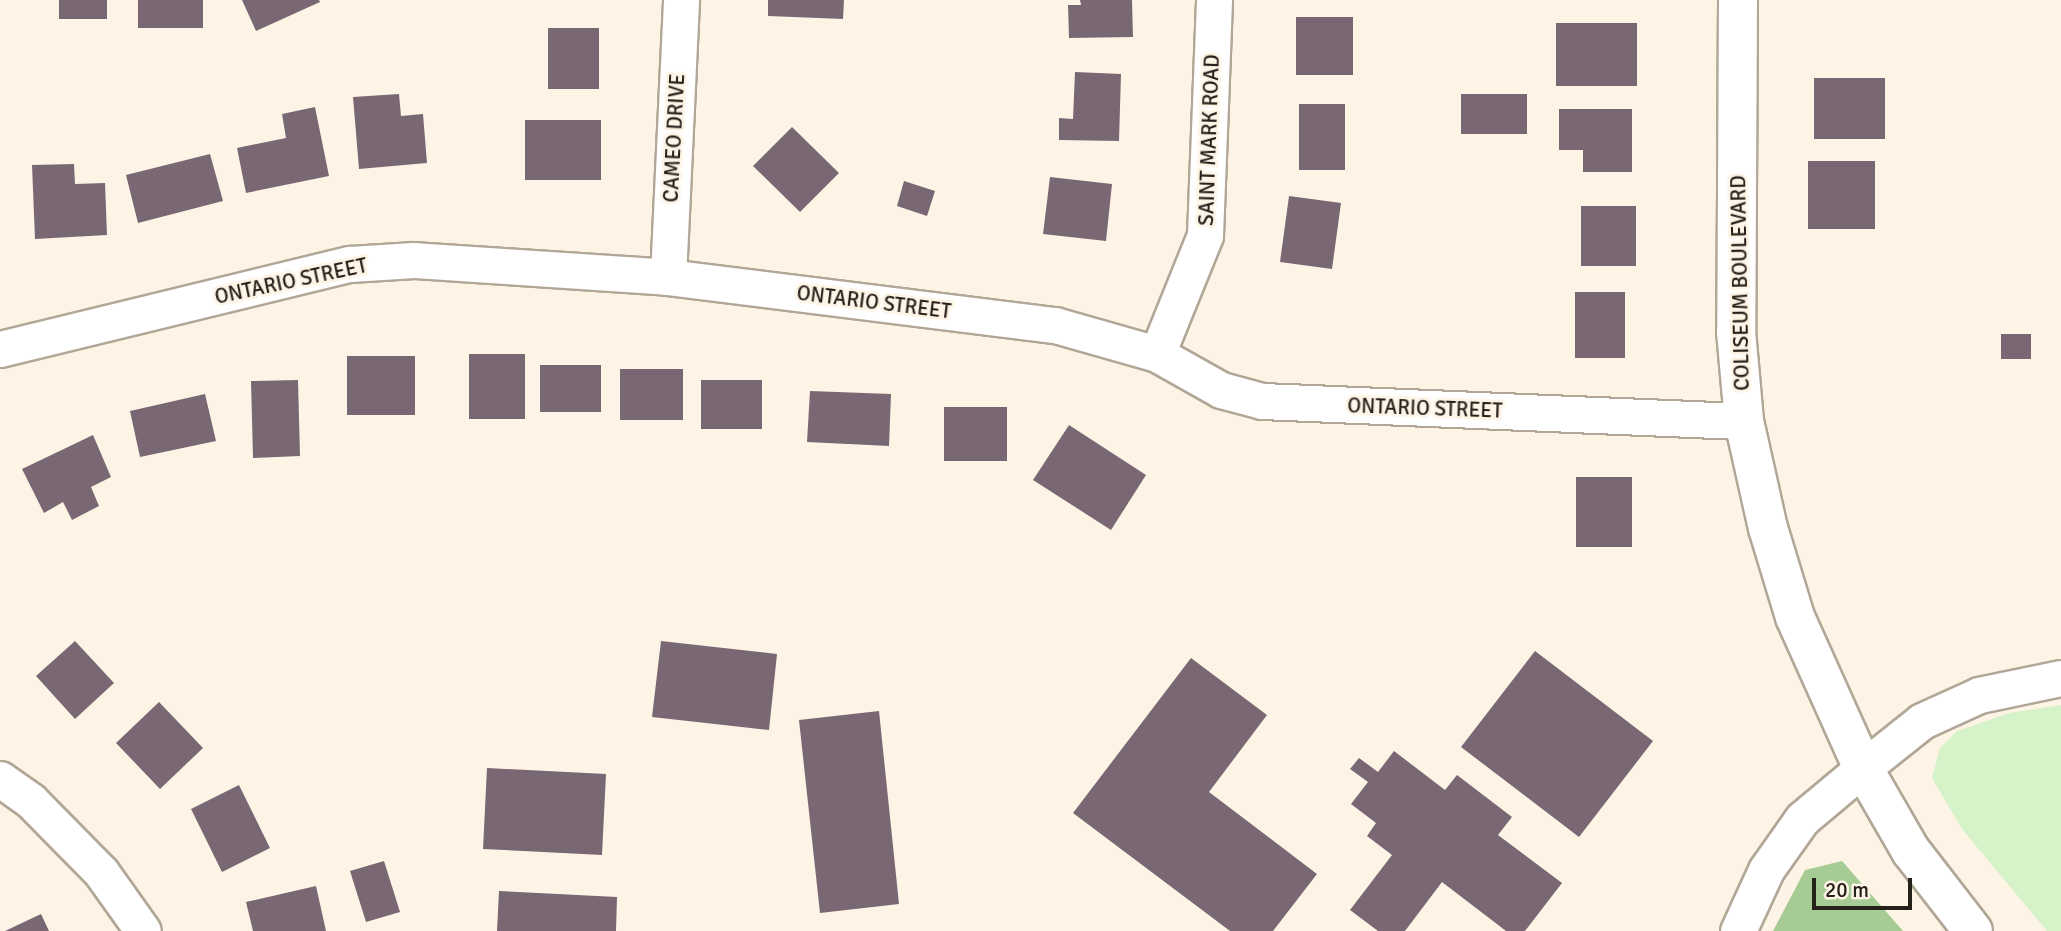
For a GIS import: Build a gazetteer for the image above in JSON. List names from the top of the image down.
{
  "streets": {
    "main road": ["COLISEUM BOULEVARD"],
    "street": ["CAMEO DRIVE", "SAINT MARK ROAD", "ONTARIO STREET"]
  },
  "crossings": [
    ["CAMEO DRIVE", "ONTARIO STREET"],
    ["SAINT MARK ROAD", "ONTARIO STREET"],
    ["ONTARIO STREET", "COLISEUM BOULEVARD"]
  ],
  "scale_bar": "20 m"
}
